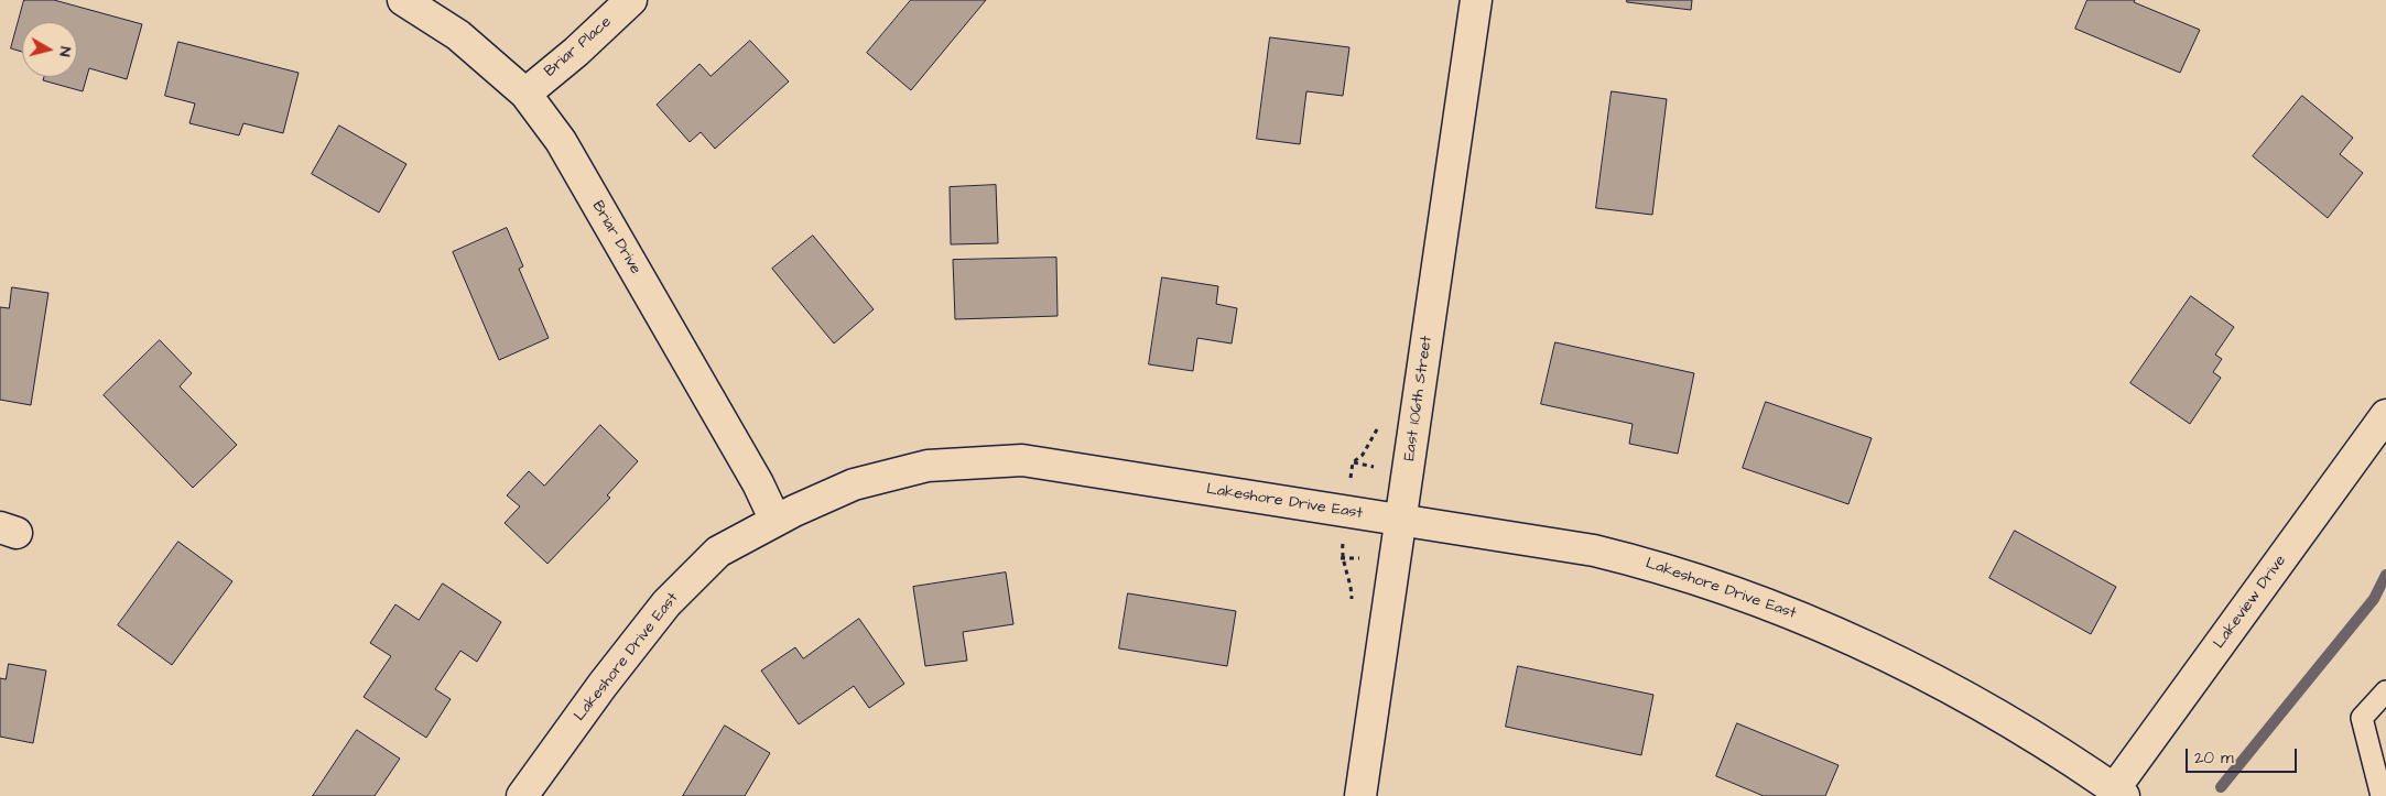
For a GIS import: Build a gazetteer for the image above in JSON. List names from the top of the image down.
{
  "streets": {
    "street": [
      "Briar Place",
      "Briar Drive",
      "East 106th Street",
      "Lakeshore Drive East",
      "Lakeview Drive"
    ]
  },
  "crossings": [
    ["Briar Place", "Briar Drive"],
    ["Briar Drive", "Lakeshore Drive East"],
    ["East 106th Street", "Lakeshore Drive East"],
    ["Lakeshore Drive East", "Lakeview Drive"]
  ],
  "scale_bar": "20 m",
  "north": "right"
}
